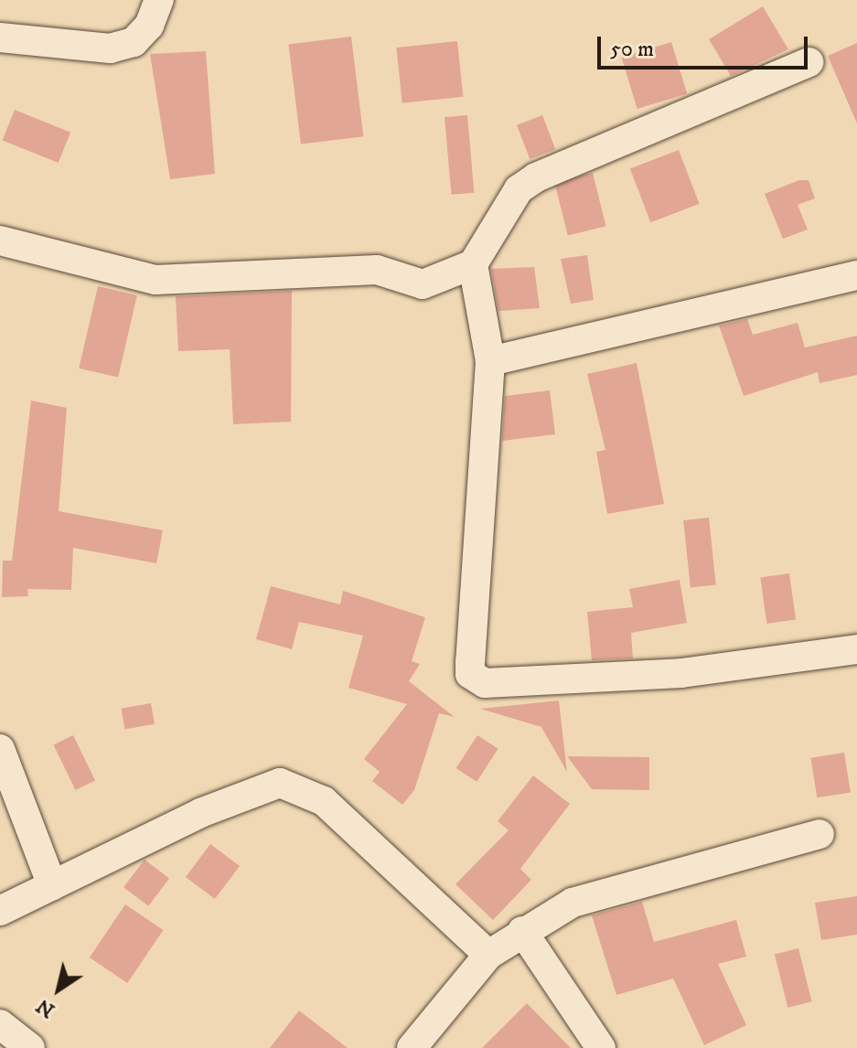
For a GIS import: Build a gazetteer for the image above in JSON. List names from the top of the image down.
{
  "scale_bar": "50 m",
  "north": "bottom left"
}
